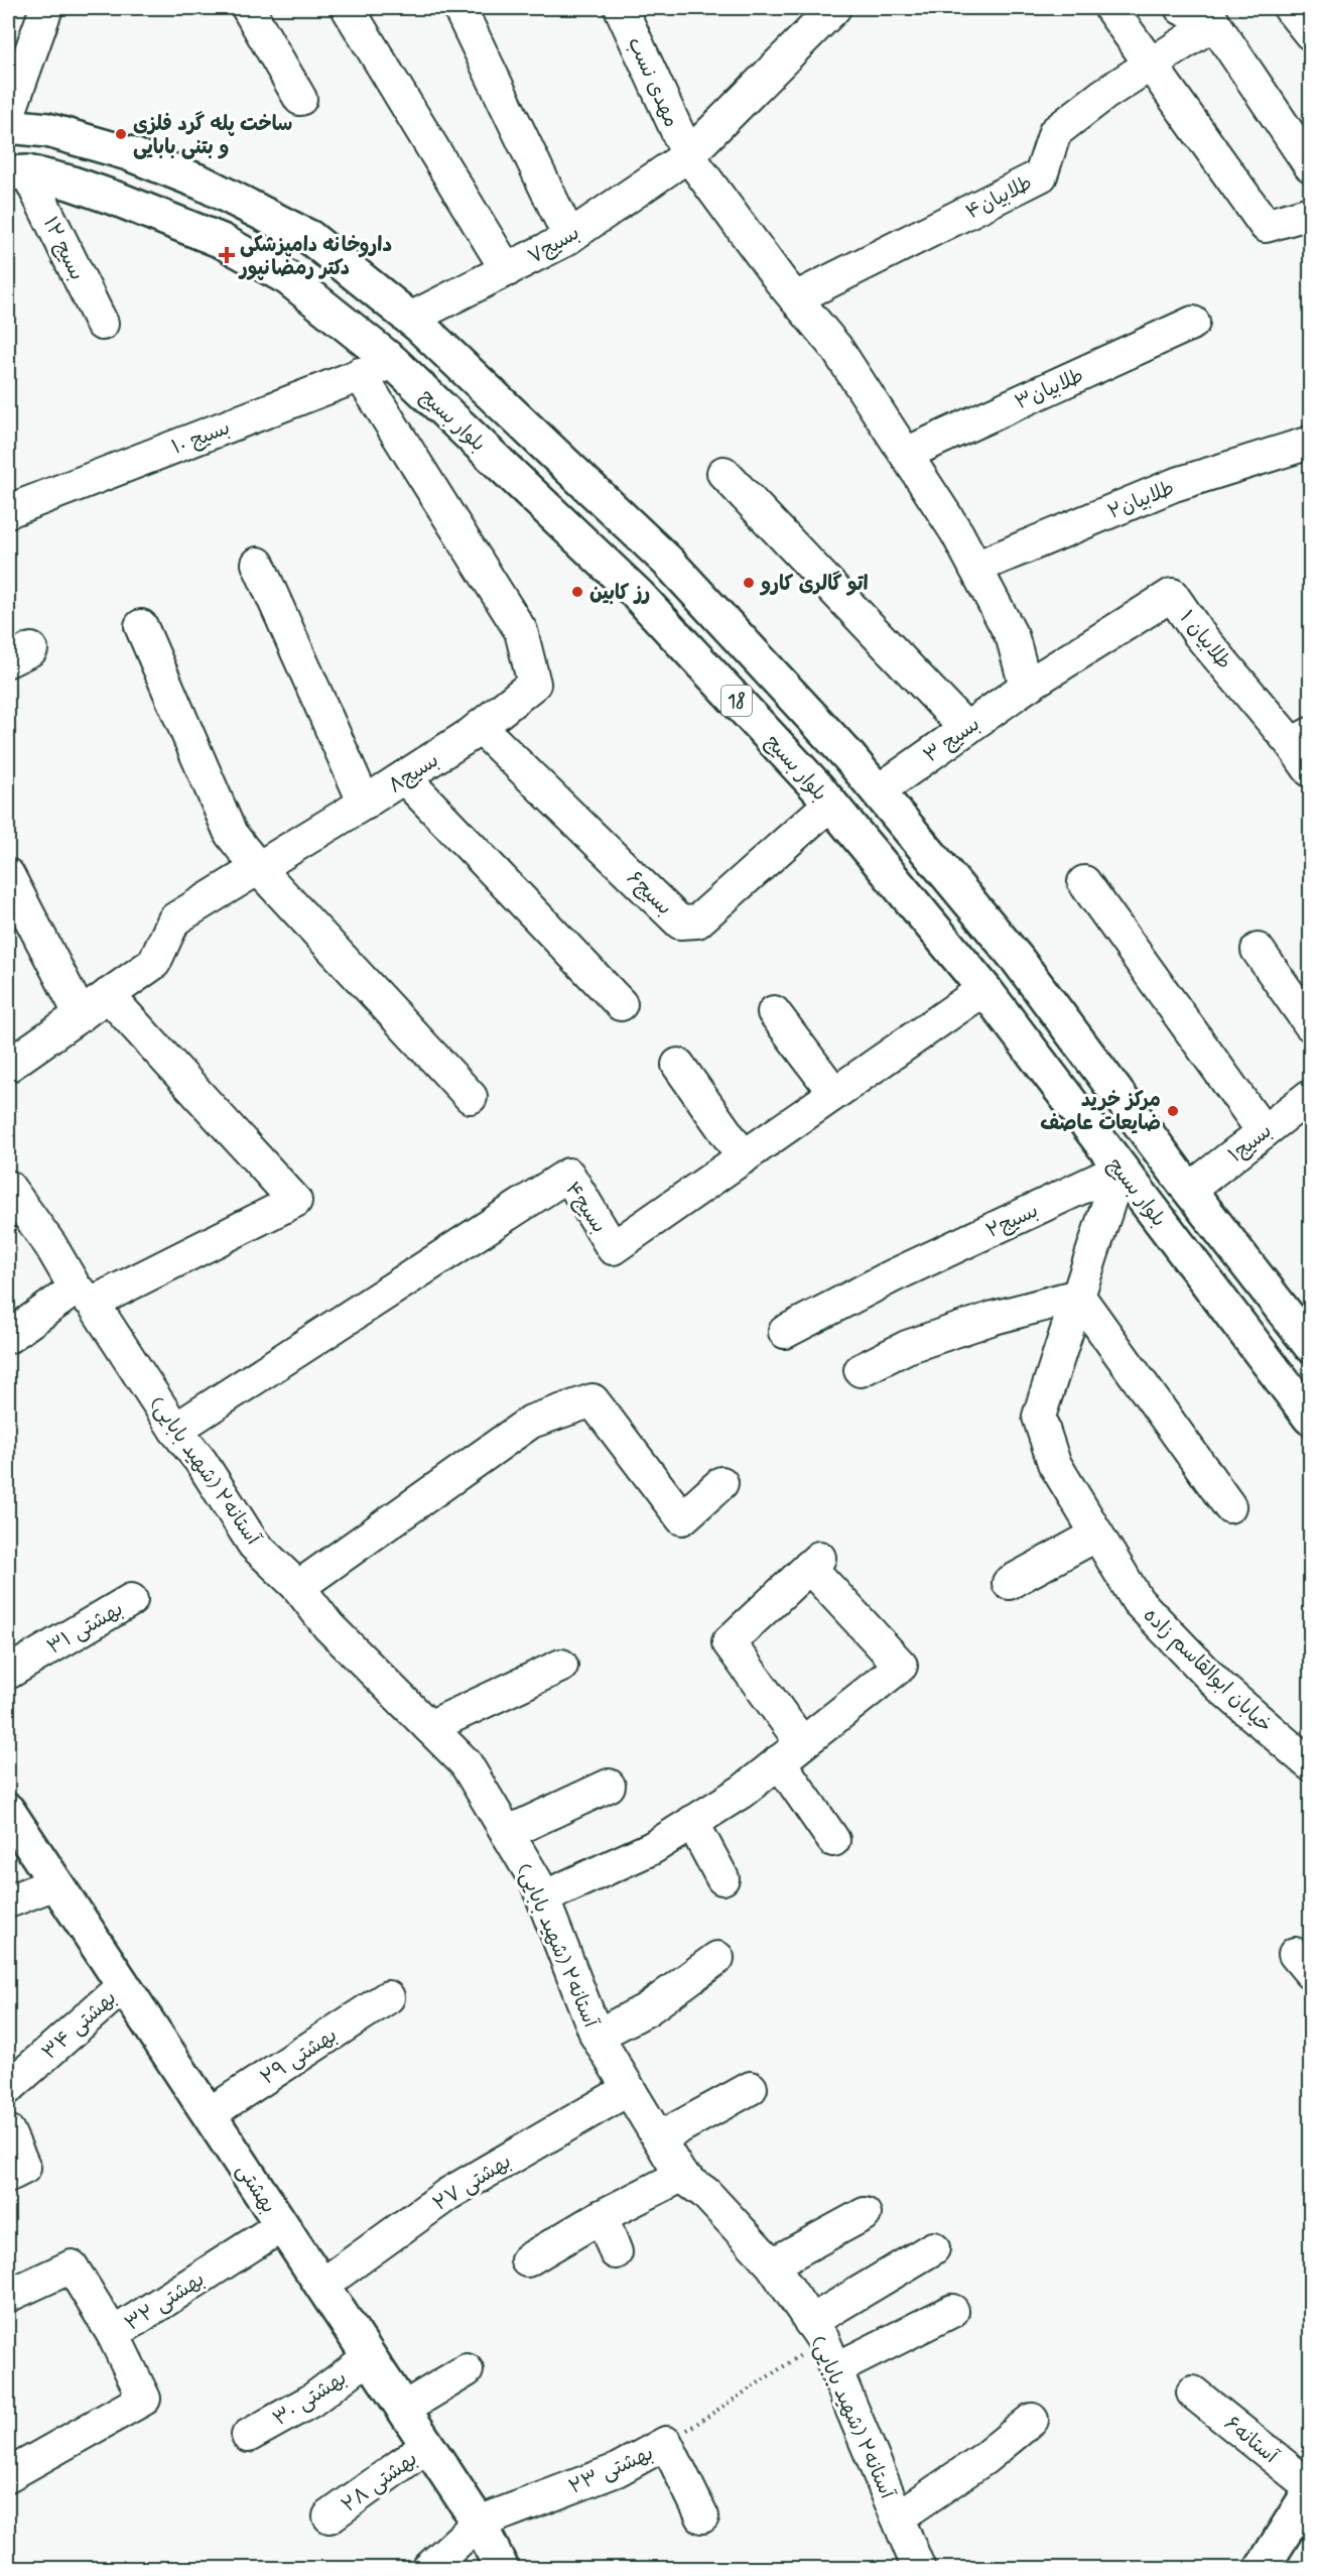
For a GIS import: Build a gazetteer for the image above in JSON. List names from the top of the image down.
{
  "streets": {
    "main road": ["بلوار بسیج", "18", "بهشتی"],
    "street": [
      "مهدی نسب",
      "طلابیان۴",
      "بسیج۷",
      "بسیج ۱۲",
      "طلابیان۳",
      "بسیج ۱۰",
      "طلابیان۲",
      "طلابیان ۱",
      "بسیج ۳",
      "بسیج۸",
      "بسیج۶",
      "بسیج۱",
      "بسیج۴",
      "بسیج۲",
      "آستانه۲ (شهید بابایی)",
      "بهشتی ۳۱",
      "خیابان ابوالقاسم زاده",
      "بهشتی ۳۴",
      "بهشتی ۲۹",
      "بهشتی ۲۷",
      "بهشتی ۳۲",
      "بهشتی ۳۰",
      "آستانه۶",
      "بهشتی ۲۳",
      "بهشتی ۲۸"
    ]
  },
  "crossings": [
    ["مهدی نسب", "طلابیان۴"],
    ["مهدی نسب", "بسیج۷"],
    ["مهدی نسب", "طلابیان۳"],
    ["مهدی نسب", "طلابیان۲"],
    ["مهدی نسب", "طلابیان ۱"],
    ["مهدی نسب", "بسیج ۳"],
    ["بسیج۷", "18"],
    ["بسیج ۱۲", "بلوار بسیج"],
    ["بلوار بسیج", "بسیج ۱۰"],
    ["بلوار بسیج", "بسیج۶"],
    ["بلوار بسیج", "بسیج۴"],
    ["بلوار بسیج", "بسیج۲"],
    ["بسیج ۱۰", "بسیج۸"],
    ["طلابیان ۱", "بسیج ۳"],
    ["18", "بسیج ۳"],
    ["18", "بسیج۱"],
    ["بسیج۸", "بسیج۶"],
    ["بسیج۴", "آستانه۲ (شهید بابایی)"],
    ["آستانه۲ (شهید بابایی)", "بهشتی ۲۷"],
    ["بهشتی ۳۴", "بهشتی"],
    ["بهشتی ۲۹", "بهشتی"],
    ["بهشتی ۲۷", "بهشتی"],
    ["بهشتی", "بهشتی ۳۲"],
    ["بهشتی", "بهشتی ۳۰"],
    ["بهشتی", "بهشتی ۲۳"],
    ["بهشتی", "بهشتی ۲۸"]
  ],
  "places": {
    "other": [
      "ساخت پله گرد فلزی و بتنی بابایی",
      "اتو گالری کارو",
      "رز کابین",
      "مرکز خرید ضایعات عاصف"
    ],
    "health": ["داروخانه دامپزشکی دکتر رمضانپور"]
  }
}
